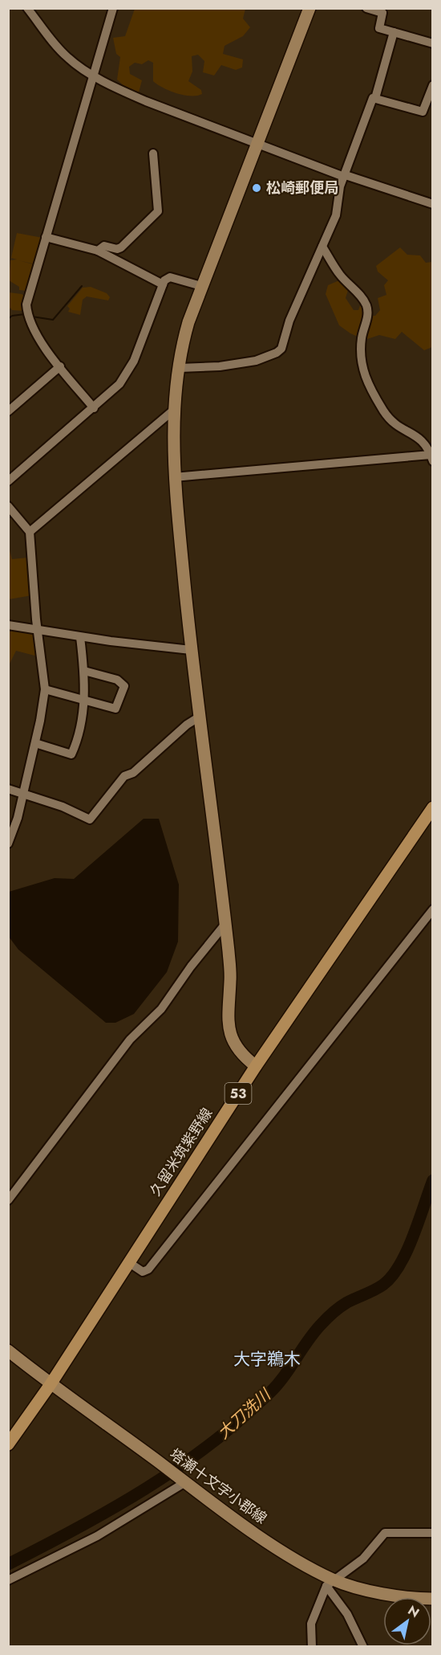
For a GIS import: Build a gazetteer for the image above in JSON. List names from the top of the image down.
{
  "streets": {
    "main road": ["53", "久留米筑紫野線"],
    "street": ["塔瀬十文字小郡線"]
  },
  "crossings": [
    ["久留米筑紫野線", "塔瀬十文字小郡線"]
  ],
  "districts": ["大字鵜木"],
  "water": ["大刀洗川"],
  "places": ["松崎郵便局"],
  "north": "top right"
}
